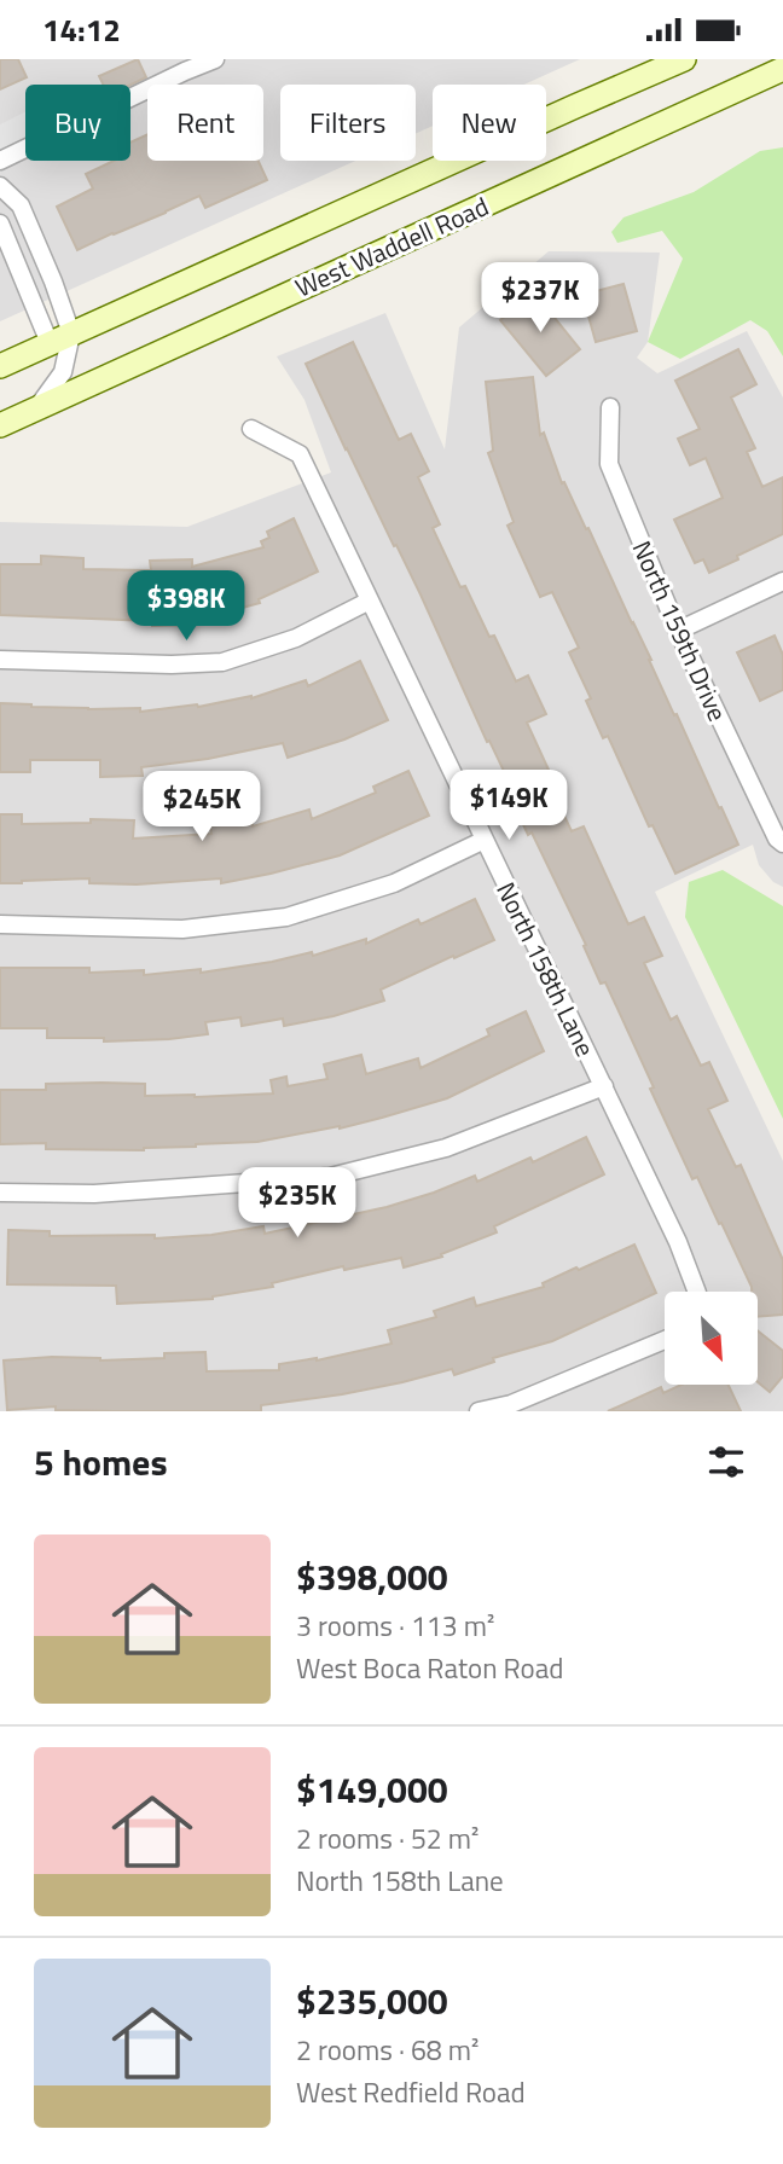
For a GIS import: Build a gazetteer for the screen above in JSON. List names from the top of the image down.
{
  "streets": {
    "main road": ["West Waddell Road"],
    "street": ["North 159th Drive", "North 158th Lane"]
  },
  "north": "bottom right",
  "page": {
    "status": "14:12",
    "chip": [
      "Buy",
      "Rent",
      "Filters",
      "New"
    ],
    "price": [
      "$237K",
      "$398K",
      "$149K",
      "$245K",
      "$235K"
    ],
    "heading": "5 homes",
    "list": [
      {
        "name": "$398,000",
        "note": "3 rooms · 113 m² · West Boca Raton Road"
      },
      {
        "name": "$149,000",
        "note": "2 rooms · 52 m² · North 158th Lane"
      },
      {
        "name": "$235,000",
        "note": "2 rooms · 68 m² · West Redfield Road"
      }
    ]
  }
}
